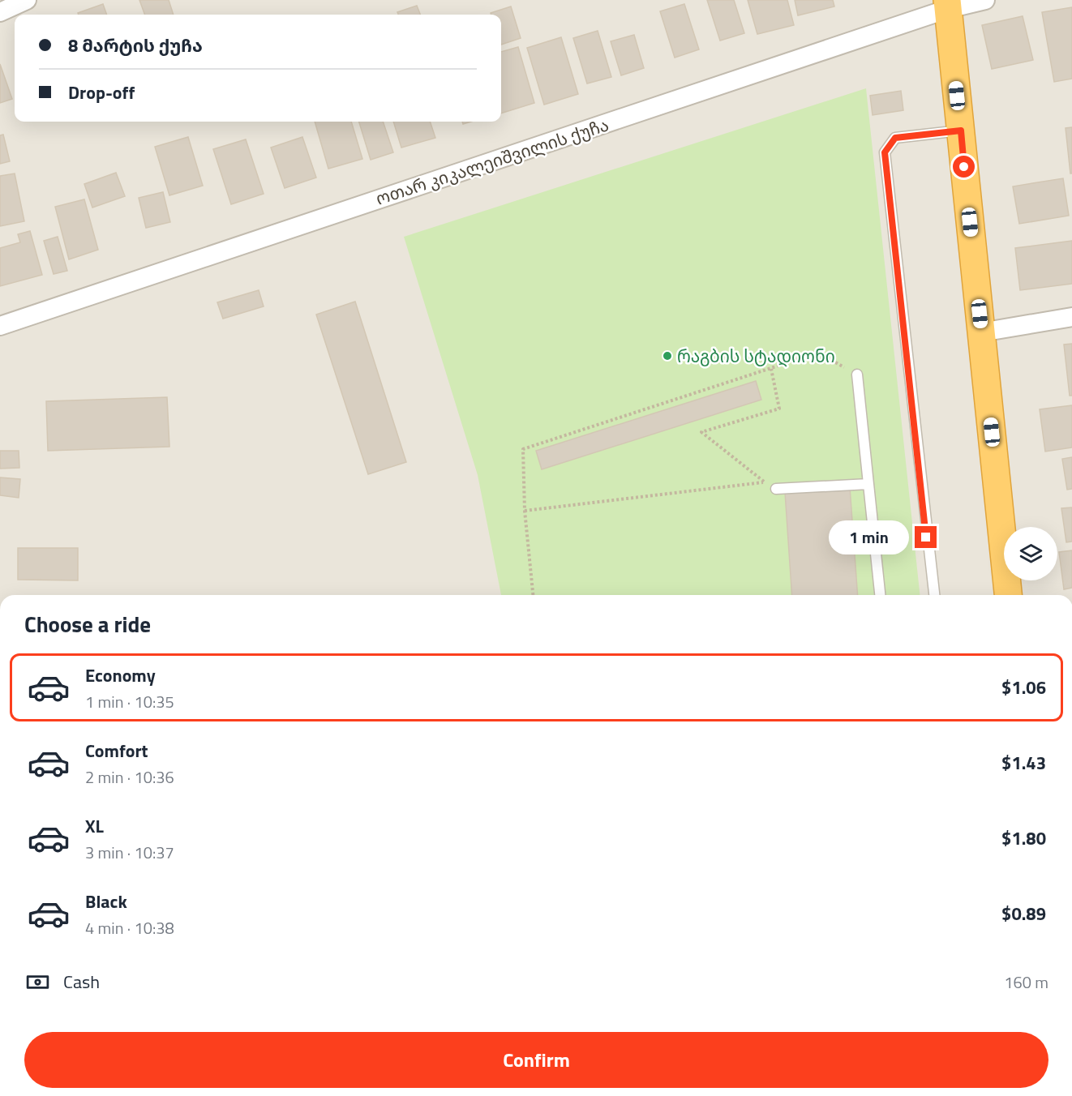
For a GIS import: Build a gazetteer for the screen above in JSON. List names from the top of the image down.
{
  "streets": {
    "street": ["ოთარ კიკალეიშვილის ქუჩა"]
  },
  "places": ["რაგბის სტადიონი"],
  "page": {
    "banner": ["8 მარტის ქუჩა", "Drop-off"],
    "bubble": "1 min",
    "heading": "Choose a ride",
    "list": [
      {
        "name": "Economy",
        "note": "1 min · 10:35",
        "value": "$1.06"
      },
      {
        "name": "Comfort",
        "note": "2 min · 10:36",
        "value": "$1.43"
      },
      {
        "name": "XL",
        "note": "3 min · 10:37",
        "value": "$1.80"
      },
      {
        "name": "Black",
        "note": "4 min · 10:38",
        "value": "$0.89"
      }
    ],
    "pay": ["Cash", "160 m"],
    "buttons": "Confirm"
  }
}
